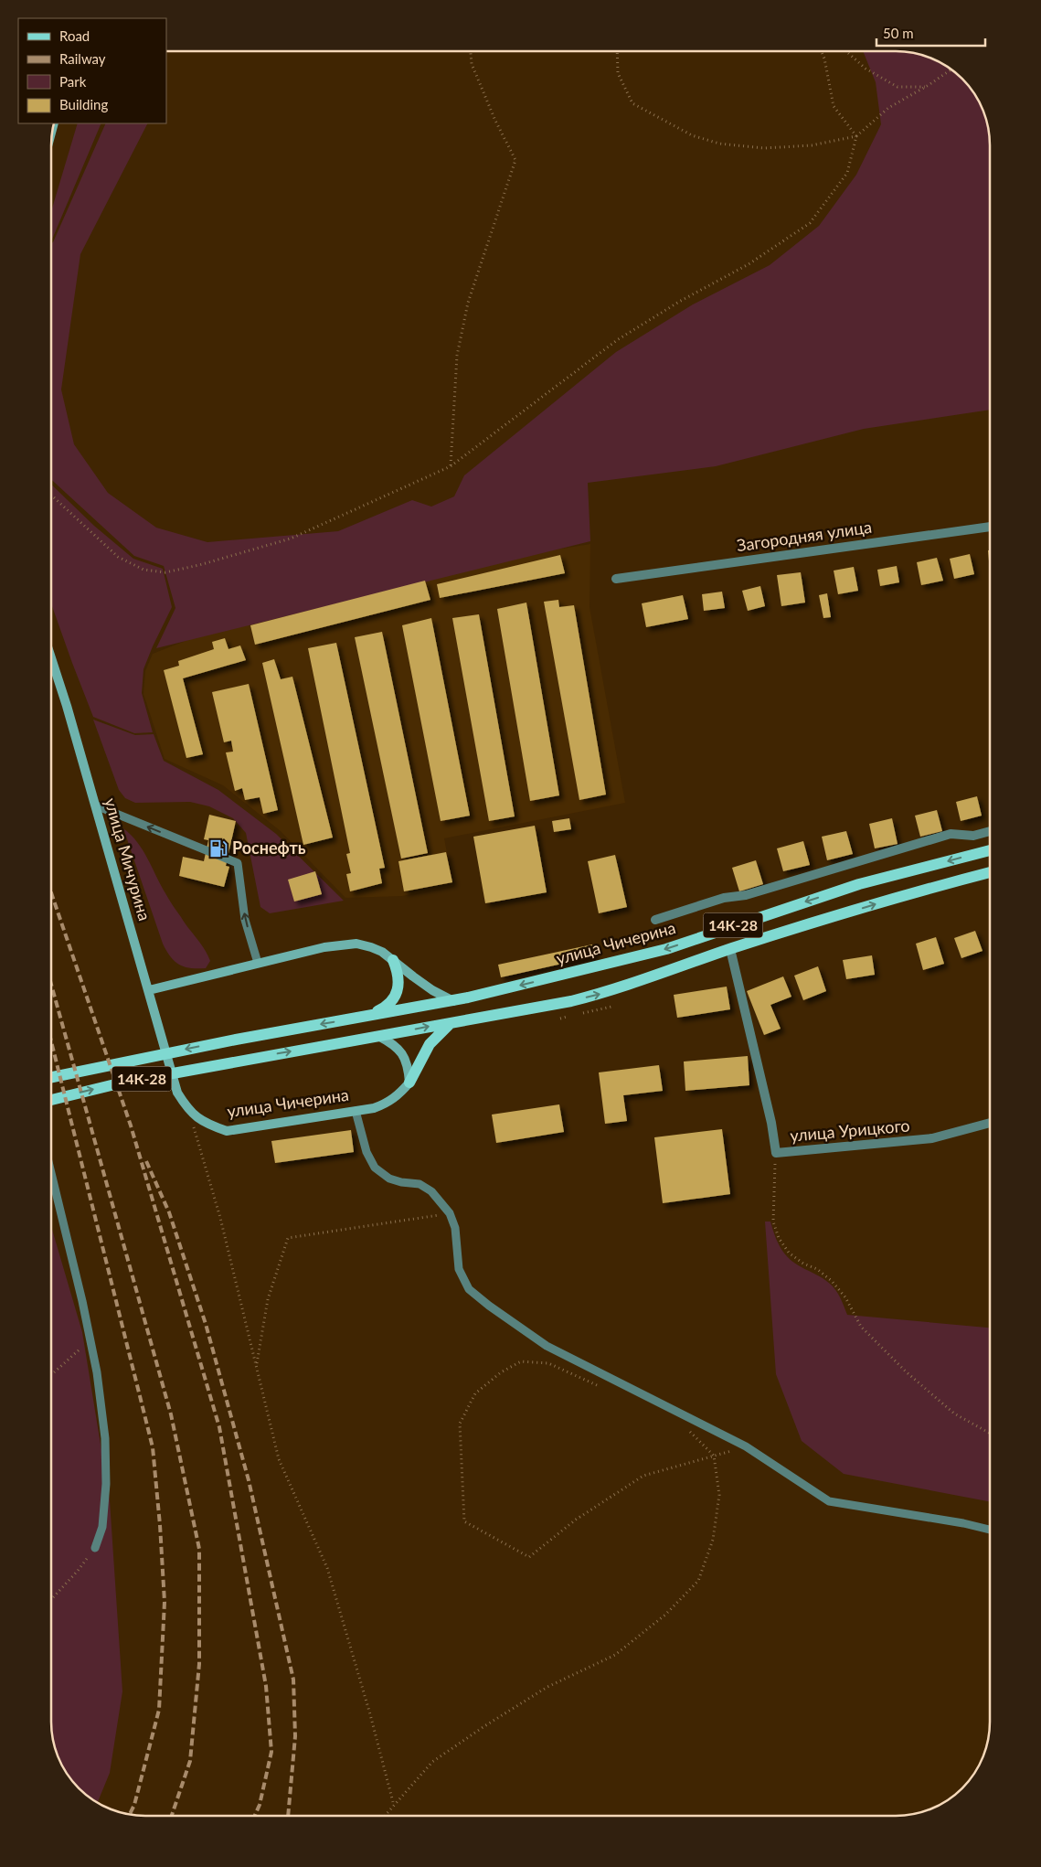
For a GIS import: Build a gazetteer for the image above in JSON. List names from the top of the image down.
{
  "streets": {
    "main road": ["улица Мичурина", "14К-28", "улица Чичерина"],
    "street": ["Загородняя улица", "улица Урицкого"]
  },
  "crossings": [
    ["улица Мичурина", "улица Чичерина"],
    ["14К-28", "улица Урицкого"]
  ],
  "places": {
    "fuel station": ["Роснефть"]
  },
  "legend": [
    "Road",
    "Railway",
    "Park",
    "Building"
  ],
  "scale_bar": "50 m"
}
